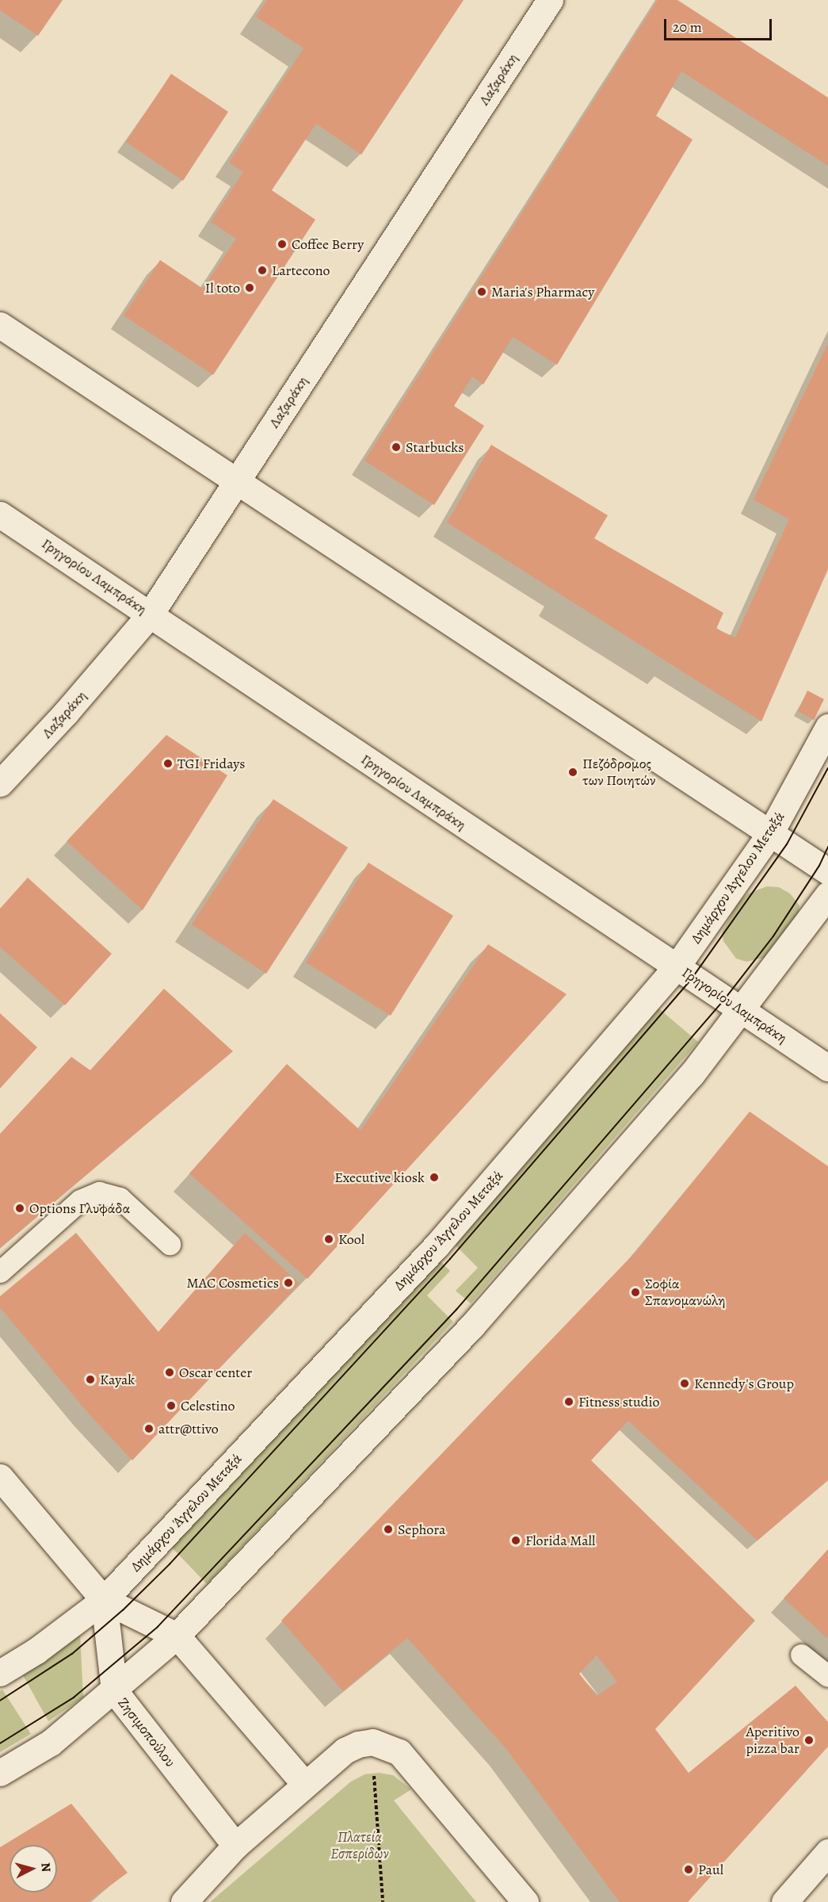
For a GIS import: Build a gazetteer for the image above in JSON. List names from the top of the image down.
{
  "streets": {
    "street": [
      "Λαζαράκη",
      "Γρηγορίου Λαμπράκη",
      "Δημάρχου Άγγελου Μεταξά",
      "Ζησιμοπούλου"
    ]
  },
  "crossings": [
    ["Λαζαράκη", "Γρηγορίου Λαμπράκη"],
    ["Γρηγορίου Λαμπράκη", "Δημάρχου Άγγελου Μεταξά"],
    ["Δημάρχου Άγγελου Μεταξά", "Ζησιμοπούλου"]
  ],
  "parks": ["Πλατεία Εσπερίδων"],
  "places": [
    "Coffee Berry",
    "Lartecono",
    "Il toto",
    "Maria's Pharmacy",
    "Starbucks",
    "TGI Fridays",
    "Πεζόδρομος των Ποιητών",
    "Executive kiosk",
    "Options Γλυφάδα",
    "Kool",
    "MAC Cosmetics",
    "Σοφία Σπανομανώλη",
    "Oscar center",
    "Kayak",
    "Kennedy's Group",
    "Fitness studio",
    "Celestino",
    "attr@ttivo",
    "Sephora",
    "Florida Mall",
    "Aperitivo pizza bar",
    "Paul"
  ],
  "scale_bar": "20 m",
  "north": "right"
}
